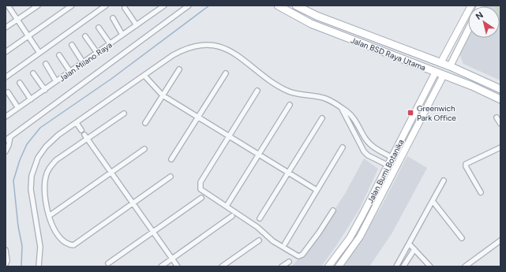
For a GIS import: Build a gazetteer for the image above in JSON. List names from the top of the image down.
{
  "streets": {
    "main road": ["Jalan BSD Raya Utama", "Jalan Bumi Botanika"],
    "street": ["Jalan Milano Raya"]
  },
  "crossings": [
    ["Jalan BSD Raya Utama", "Jalan Bumi Botanika"]
  ],
  "places": {
    "transit": ["Greenwich Park Office"]
  },
  "north": "top left"
}
